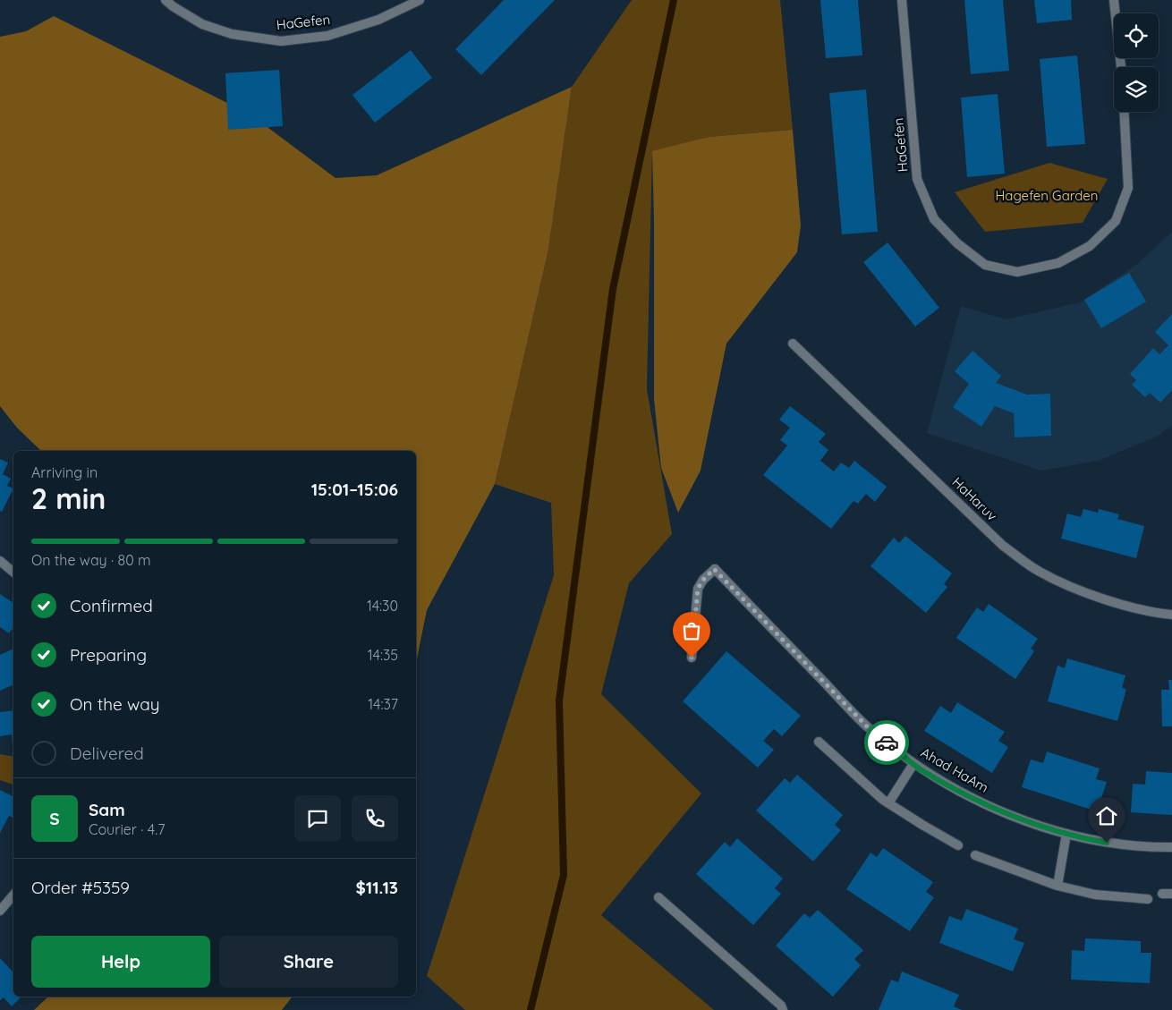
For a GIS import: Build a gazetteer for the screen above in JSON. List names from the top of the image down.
{
  "streets": {
    "street": ["HaGefen", "HaHaruv", "Ahad HaAm"]
  },
  "parks": ["Hagefen Garden"],
  "page": {
    "heading": ["2 min", "Arriving in", "15:01–15:06"],
    "panel": [
      "Sam",
      "Courier · 4.7",
      "Order #5359",
      "$11.13"
    ],
    "bar": "On the way · 80 m",
    "list": [
      ["Confirmed", "14:30"],
      ["Preparing", "14:35"],
      ["On the way", "14:37"],
      "Delivered"
    ],
    "round": "S",
    "buttons": ["Help", "Share"]
  }
}
